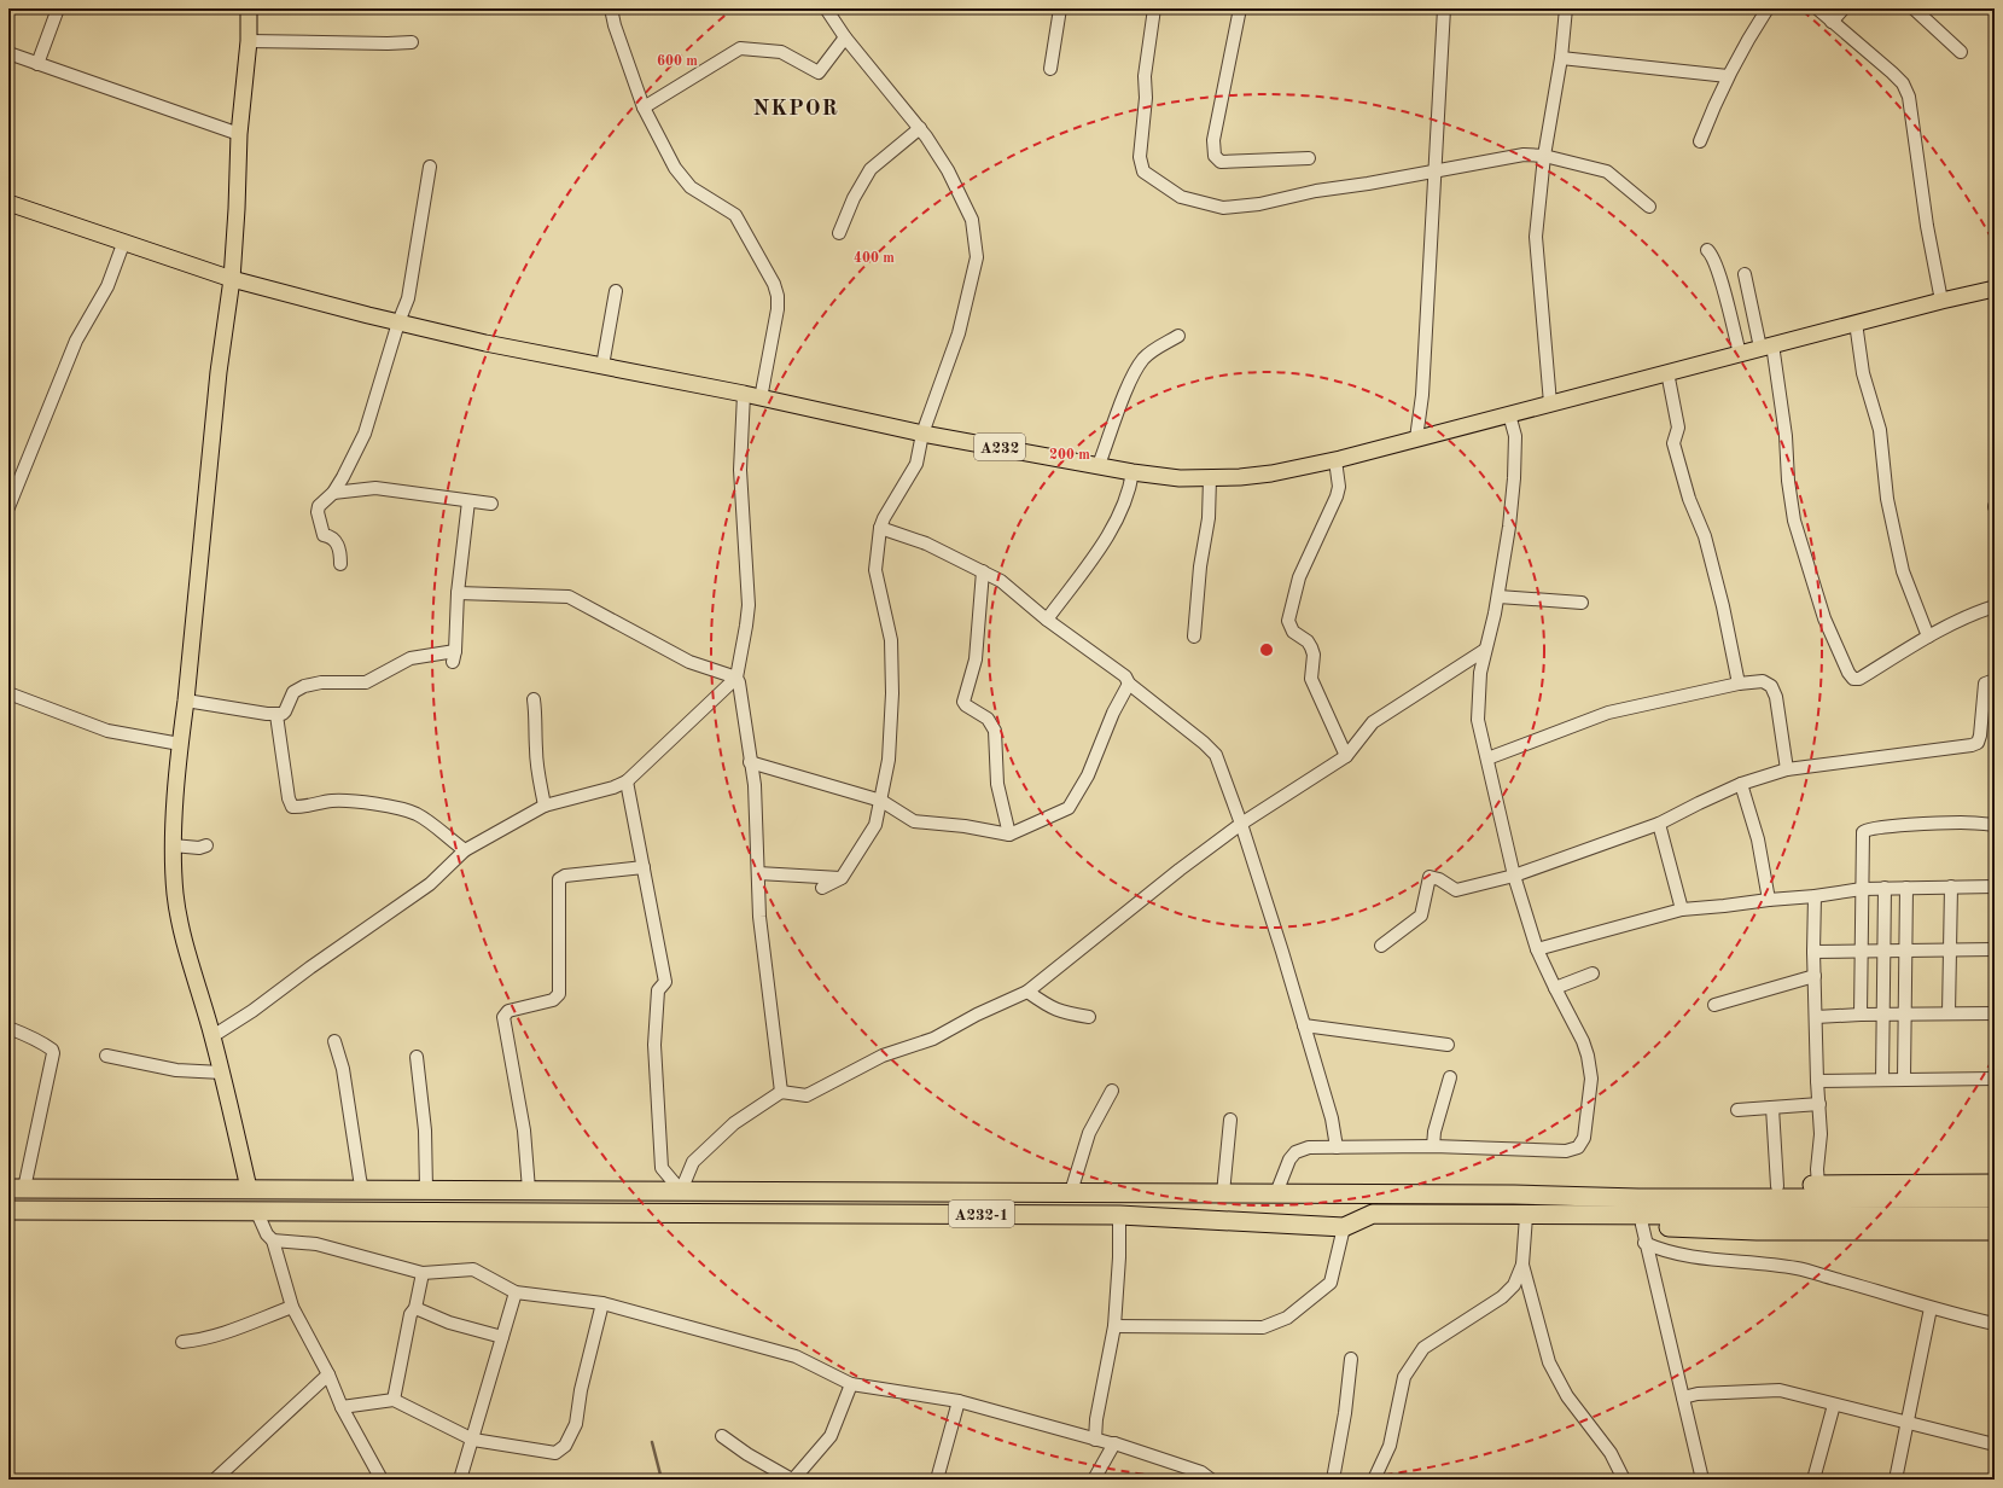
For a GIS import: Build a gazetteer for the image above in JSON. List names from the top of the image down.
{
  "streets": {
    "highway": ["A232-1"],
    "main road": ["A232"]
  },
  "districts": ["NKPOR"],
  "rings": ["600 m", "400 m", "200 m"]
}
